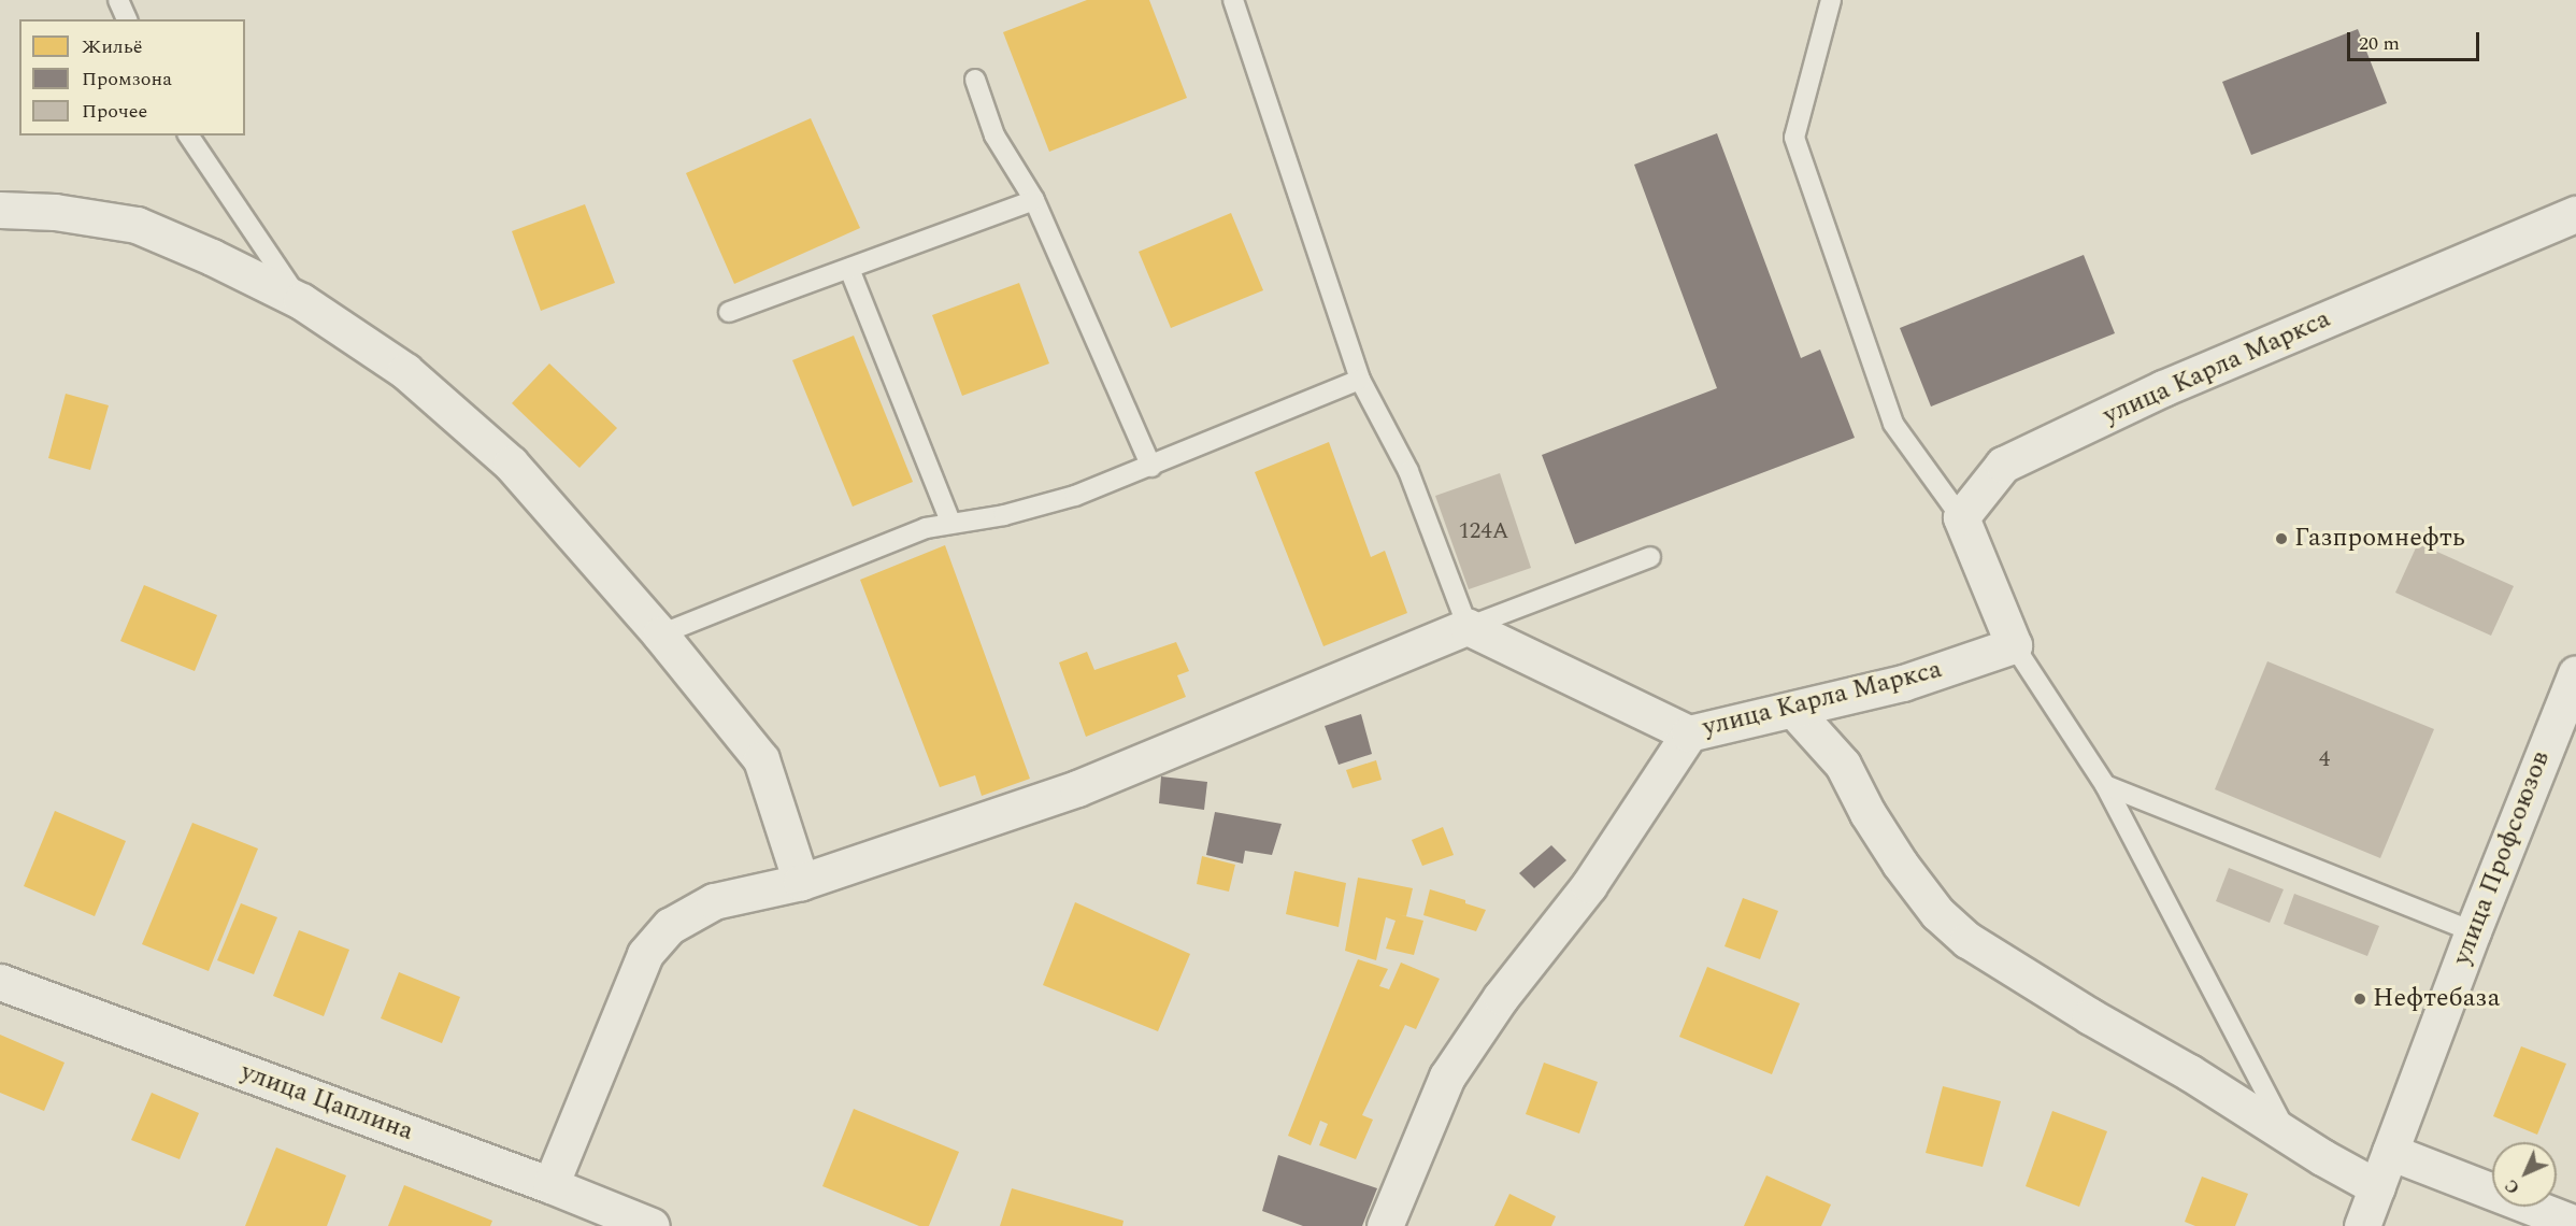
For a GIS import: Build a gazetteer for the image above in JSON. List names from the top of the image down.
{
  "streets": {
    "street": ["улица Карла Маркса", "улица Профсоюзов", "улица Цаплина"]
  },
  "places": ["Газпромнефть", "Нефтебаза"],
  "house_numbers": ["124А", "4"],
  "legend": ["Жильё", "Промзона", "Прочее"],
  "scale_bar": "20 m",
  "north": "bottom left"
}
